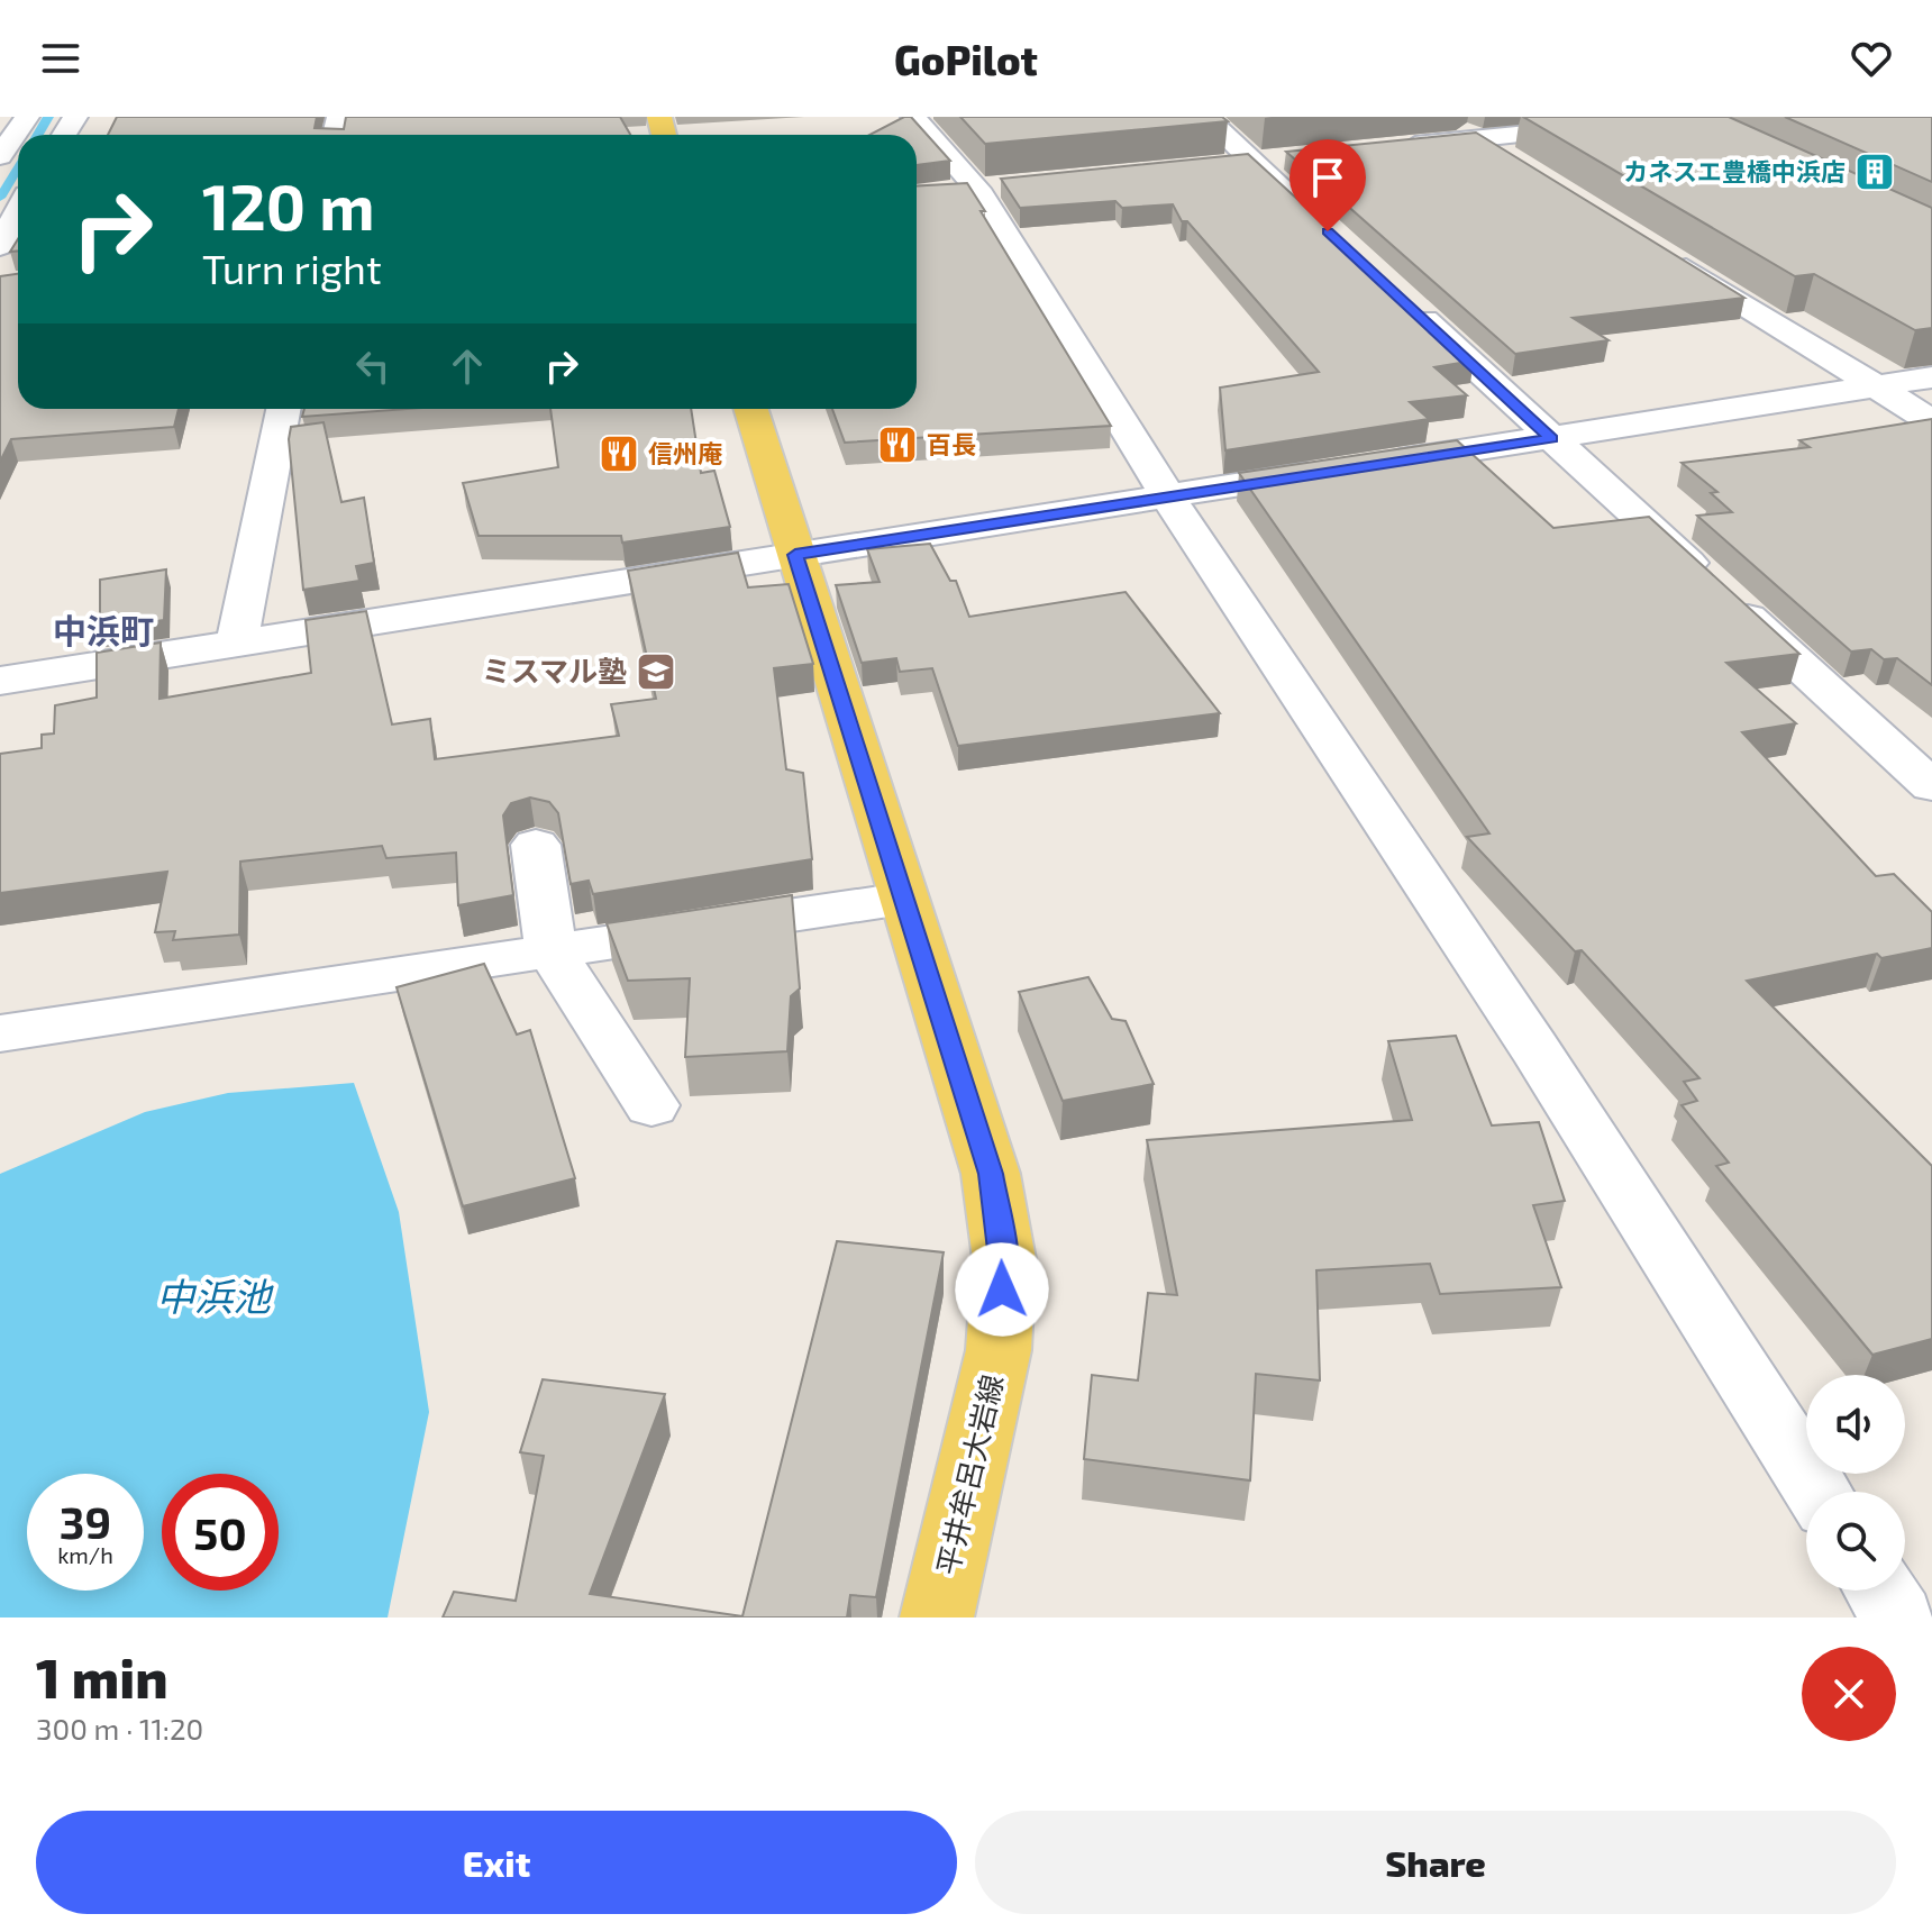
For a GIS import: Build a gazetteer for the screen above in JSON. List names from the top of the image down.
{
  "streets": {
    "main road": ["平井牟呂大岩線"]
  },
  "districts": ["中浜町"],
  "water": ["中浜池"],
  "places": {
    "building": ["カネスエ豊橋中浜店"],
    "restaurant": ["百長", "信州庵"],
    "school or university": ["ミスマル塾"]
  },
  "page": {
    "header": "GoPilot",
    "turn": ["120 m", "Turn right"],
    "speed": "39 km/h",
    "limit": "50",
    "heading": ["1 min", "300 m · 11:20"],
    "buttons": ["Exit", "Share"]
  }
}
